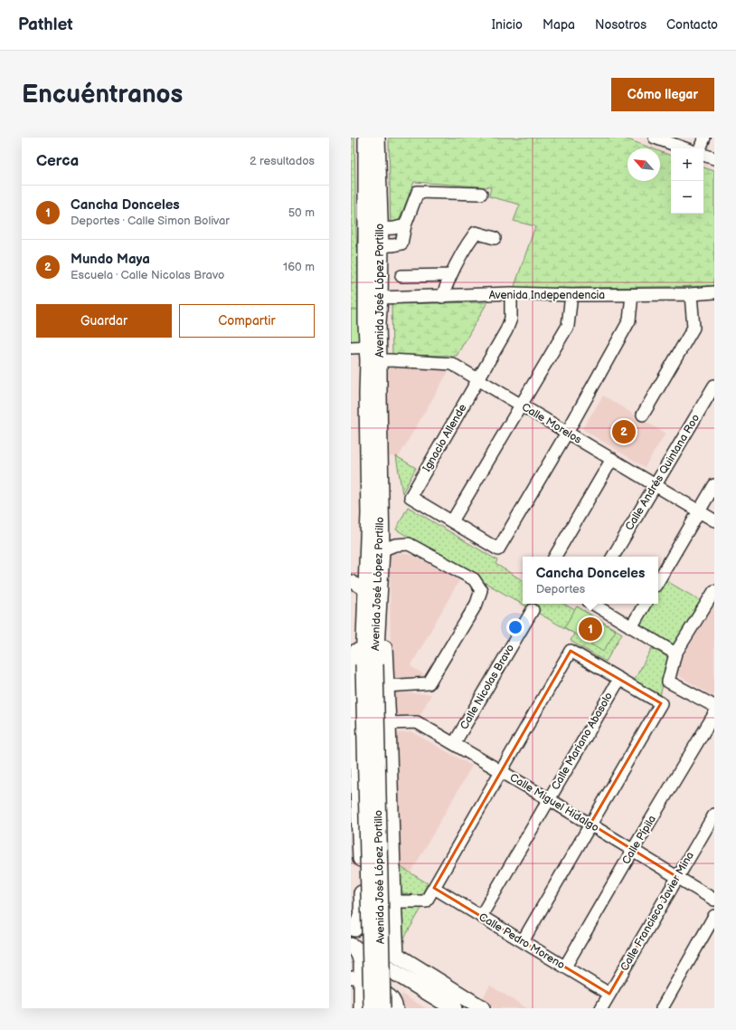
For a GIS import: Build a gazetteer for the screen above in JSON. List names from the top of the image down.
{
  "streets": {
    "main road": ["Avenida José López Portillo"],
    "street": [
      "Avenida Independencia",
      "Calle Morelos",
      "Ignacio Allende",
      "Calle Andrés Quintana Roo",
      "Calle Nicolas Bravo",
      "Calle Mariano Abasolo",
      "Calle Miguel Hidalgo",
      "Calle Pípila",
      "Calle Francisco Javier Mina",
      "Calle Pedro Moreno"
    ]
  },
  "crossings": [
    ["Avenida José López Portillo", "Avenida Independencia"],
    ["Avenida José López Portillo", "Calle Morelos"],
    ["Avenida Independencia", "Ignacio Allende"],
    ["Calle Morelos", "Ignacio Allende"],
    ["Calle Morelos", "Calle Andrés Quintana Roo"],
    ["Calle Nicolas Bravo", "Calle Miguel Hidalgo"],
    ["Calle Mariano Abasolo", "Calle Miguel Hidalgo"],
    ["Calle Mariano Abasolo", "Calle Pedro Moreno"],
    ["Calle Miguel Hidalgo", "Calle Pípila"],
    ["Calle Miguel Hidalgo", "Calle Francisco Javier Mina"],
    ["Calle Pípila", "Calle Pedro Moreno"],
    ["Calle Francisco Javier Mina", "Calle Pedro Moreno"]
  ],
  "north": "top left",
  "page": {
    "header": "Pathlet",
    "nav": [
      "Inicio",
      "Mapa",
      "Nosotros",
      "Contacto"
    ],
    "buttons": [
      "Cómo llegar",
      ["Guardar", "Compartir"]
    ],
    "title": "Encuéntranos",
    "heading": ["Cerca", "2 resultados"],
    "map_buttons": ["+", "−"],
    "list": [
      {
        "mark": "1",
        "name": "Cancha Donceles",
        "note": "Deportes · Calle Simon Bolivar",
        "value": "50 m"
      },
      {
        "mark": "2",
        "name": "Mundo Maya",
        "note": "Escuela · Calle Nicolas Bravo",
        "value": "160 m"
      }
    ],
    "pins": ["2", "1"],
    "popup": ["Cancha Donceles", "Deportes"]
  }
}
